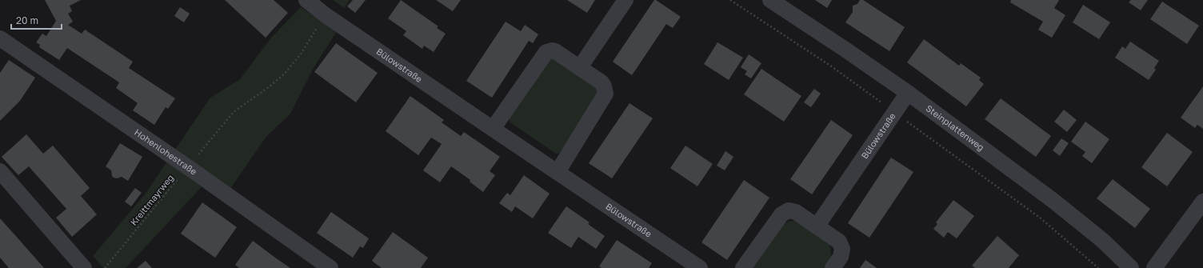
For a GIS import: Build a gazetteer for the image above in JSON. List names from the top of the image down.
{
  "streets": {
    "street": ["Bülowstraße", "Steinplattenweg", "Hohenlohestraße"],
    "path": ["Kreittmayrweg"]
  },
  "crossings": [
    ["Bülowstraße", "Steinplattenweg"],
    ["Bülowstraße", "Kreittmayrweg"],
    ["Hohenlohestraße", "Kreittmayrweg"]
  ],
  "scale_bar": "20 m"
}
